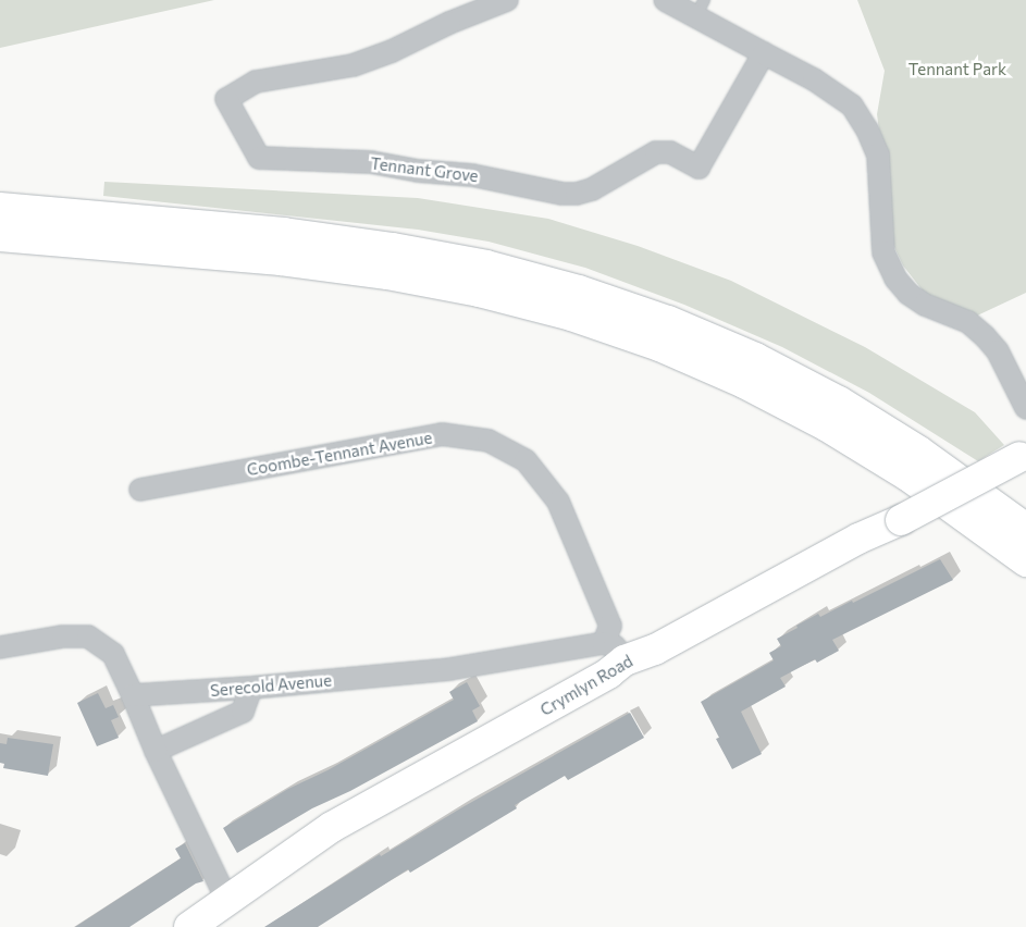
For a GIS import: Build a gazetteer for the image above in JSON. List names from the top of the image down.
{
  "streets": {
    "main road": ["Crymlyn Road"],
    "street": ["Tennant Grove", "Coombe-Tennant Avenue", "Serecold Avenue"]
  },
  "crossings": [
    ["Coombe-Tennant Avenue", "Serecold Avenue"],
    ["Coombe-Tennant Avenue", "Crymlyn Road"],
    ["Serecold Avenue", "Crymlyn Road"]
  ],
  "parks": ["Tennant Park"]
}
